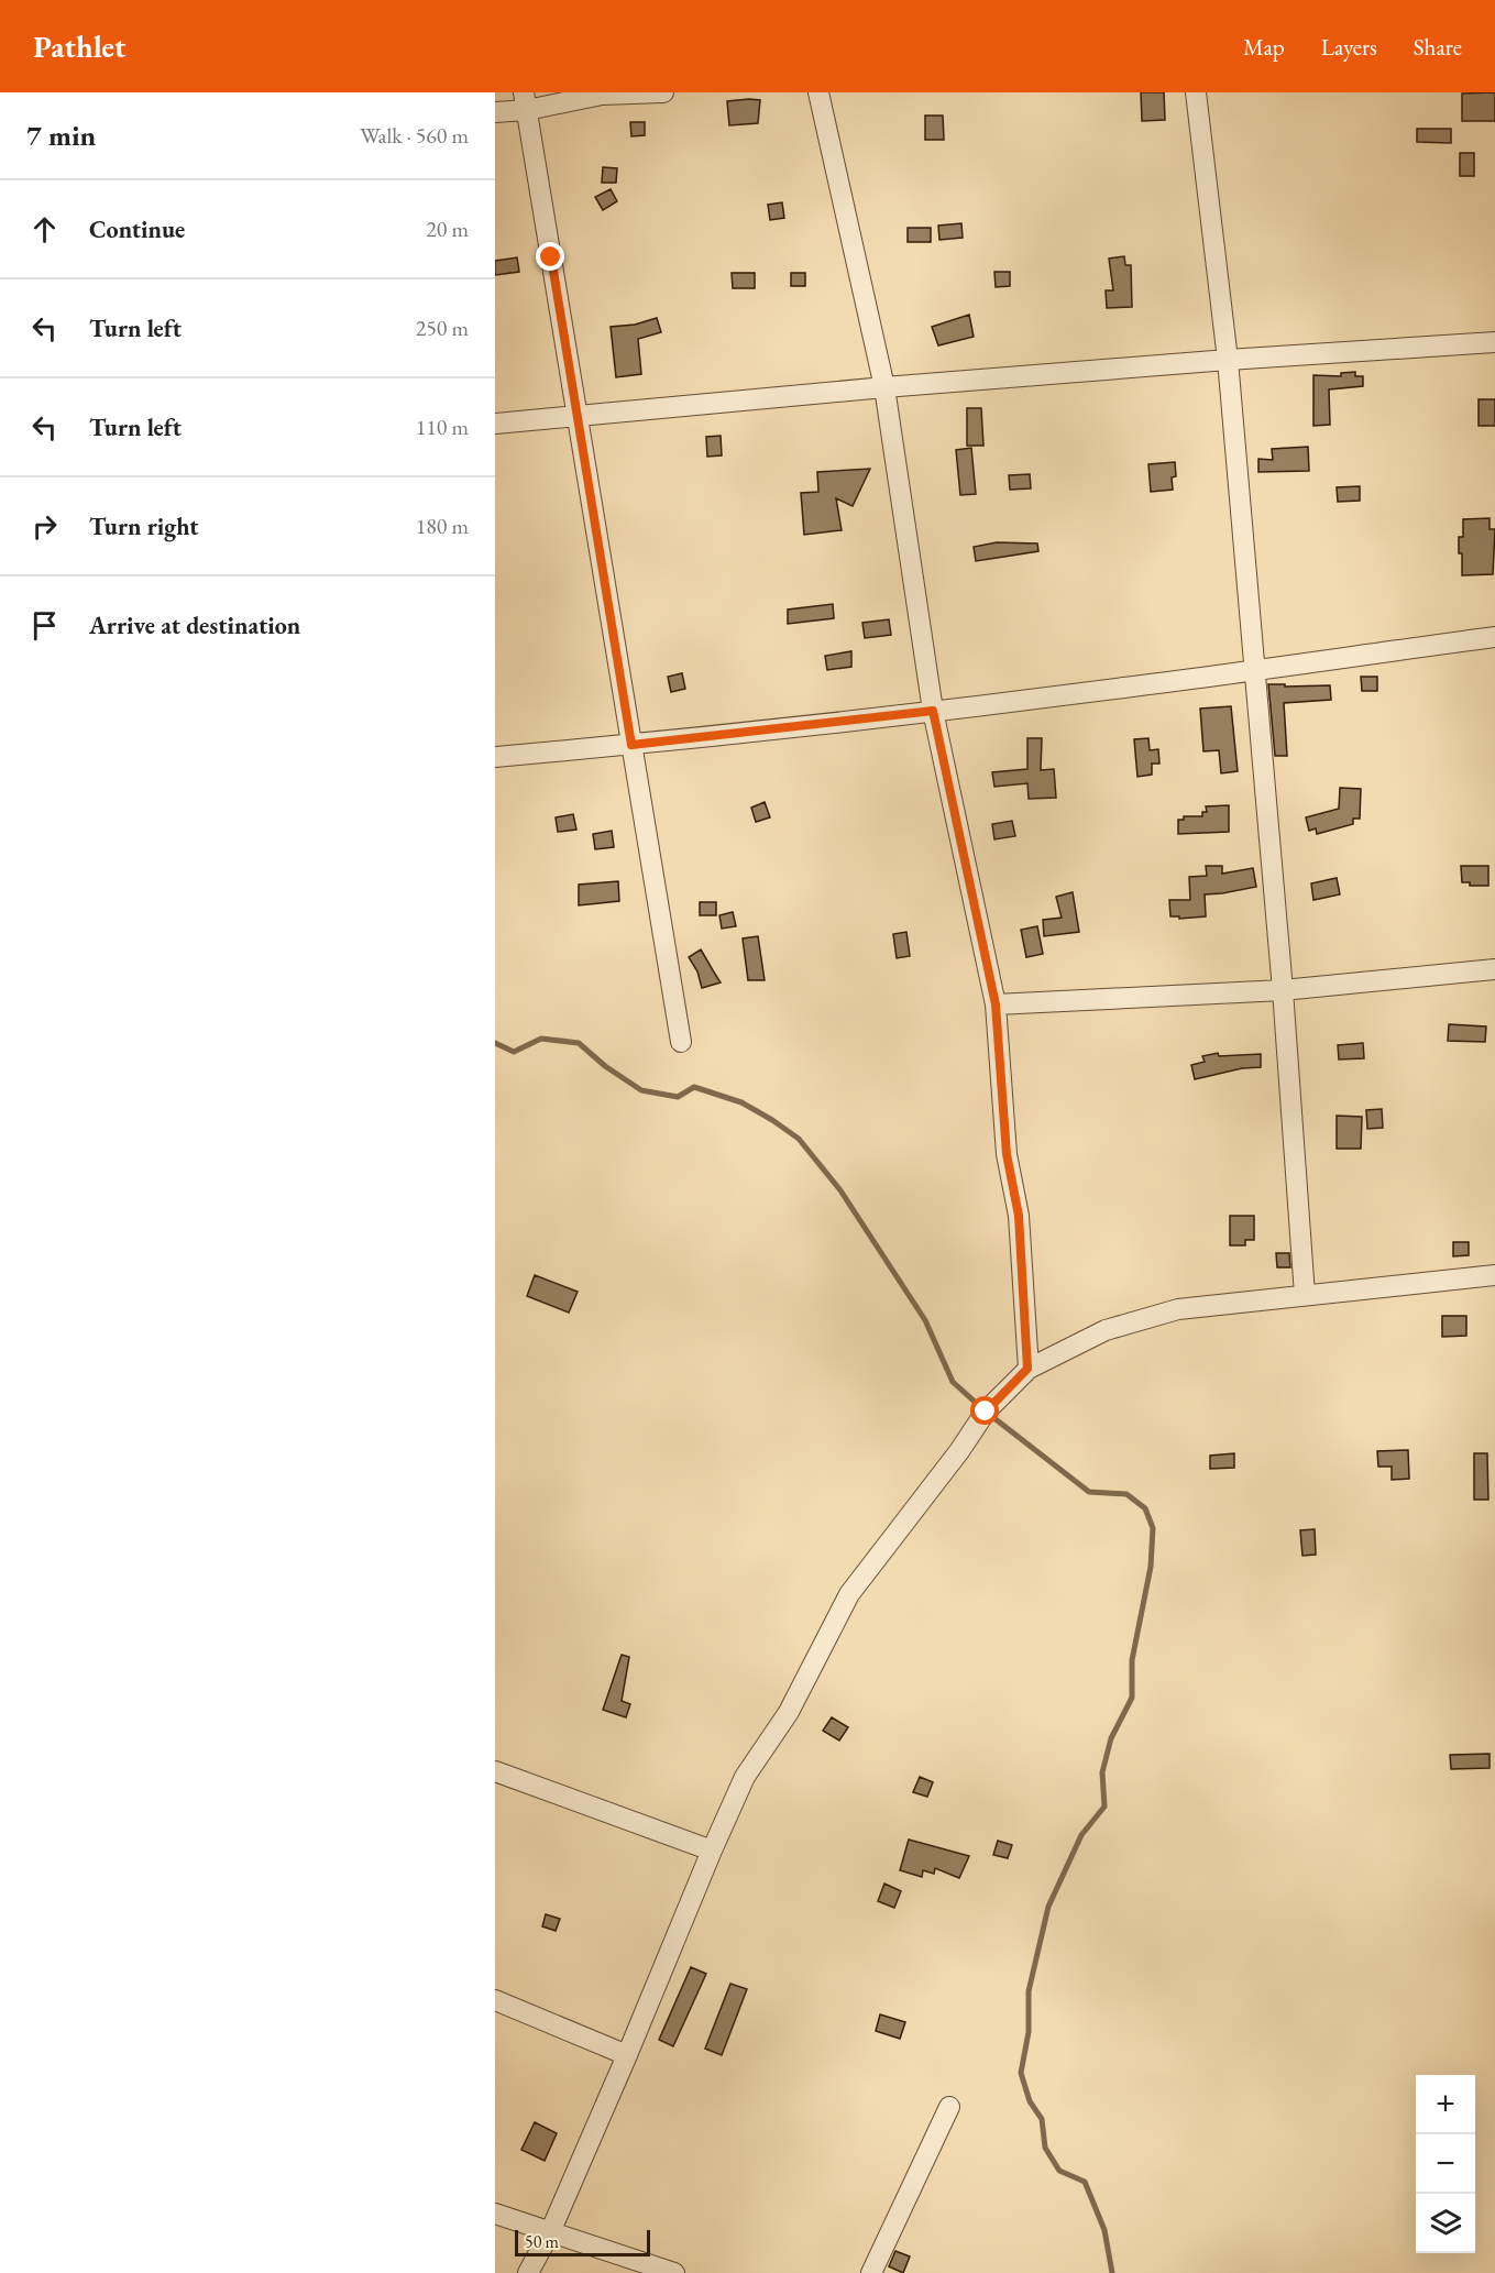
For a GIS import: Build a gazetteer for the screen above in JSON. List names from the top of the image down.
{
  "scale_bar": "50 m",
  "page": {
    "header": "Pathlet",
    "nav": ["Map", "Layers", "Share"],
    "heading": ["7 min", "Walk · 560 m"],
    "list": [
      ["Continue", "20 m"],
      ["Turn left", "250 m"],
      ["Turn left", "110 m"],
      ["Turn right", "180 m"],
      "Arrive at destination"
    ],
    "map_buttons": ["+", "−"],
    "scale": "50 m"
  }
}
